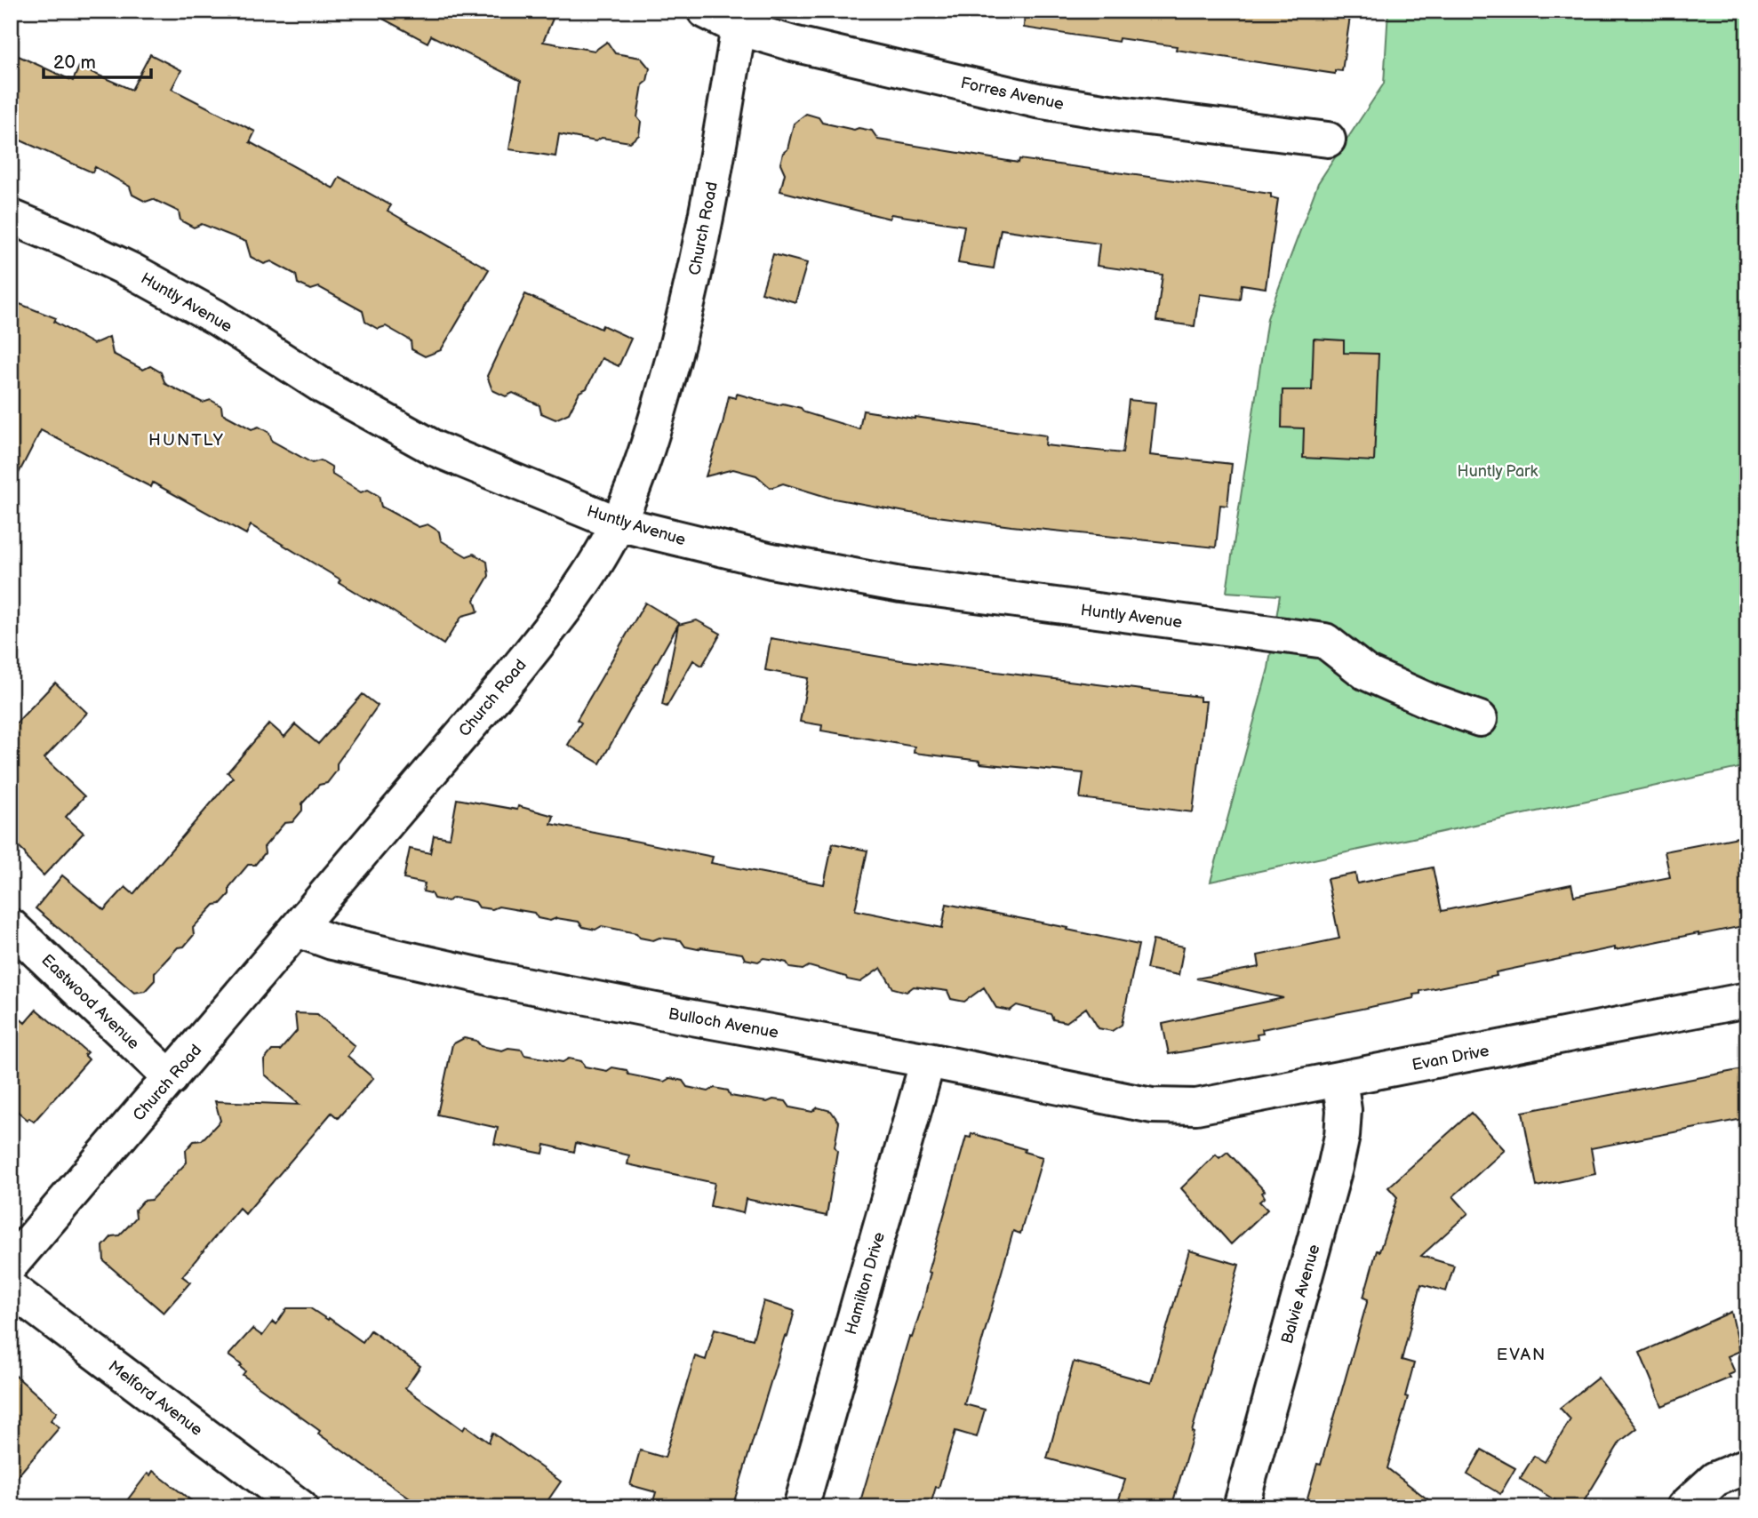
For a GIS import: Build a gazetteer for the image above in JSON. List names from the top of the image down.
{
  "streets": {
    "street": [
      "Forres Avenue",
      "Church Road",
      "Huntly Avenue",
      "Eastwood Avenue",
      "Bulloch Avenue",
      "Evan Drive",
      "Hamilton Drive",
      "Balvie Avenue",
      "Melford Avenue"
    ]
  },
  "crossings": [
    ["Forres Avenue", "Church Road"],
    ["Church Road", "Huntly Avenue"],
    ["Church Road", "Eastwood Avenue"],
    ["Church Road", "Bulloch Avenue"],
    ["Bulloch Avenue", "Evan Drive"],
    ["Bulloch Avenue", "Hamilton Drive"],
    ["Evan Drive", "Balvie Avenue"]
  ],
  "districts": ["HUNTLY", "EVAN"],
  "parks": ["Huntly Park"],
  "scale_bar": "20 m"
}
